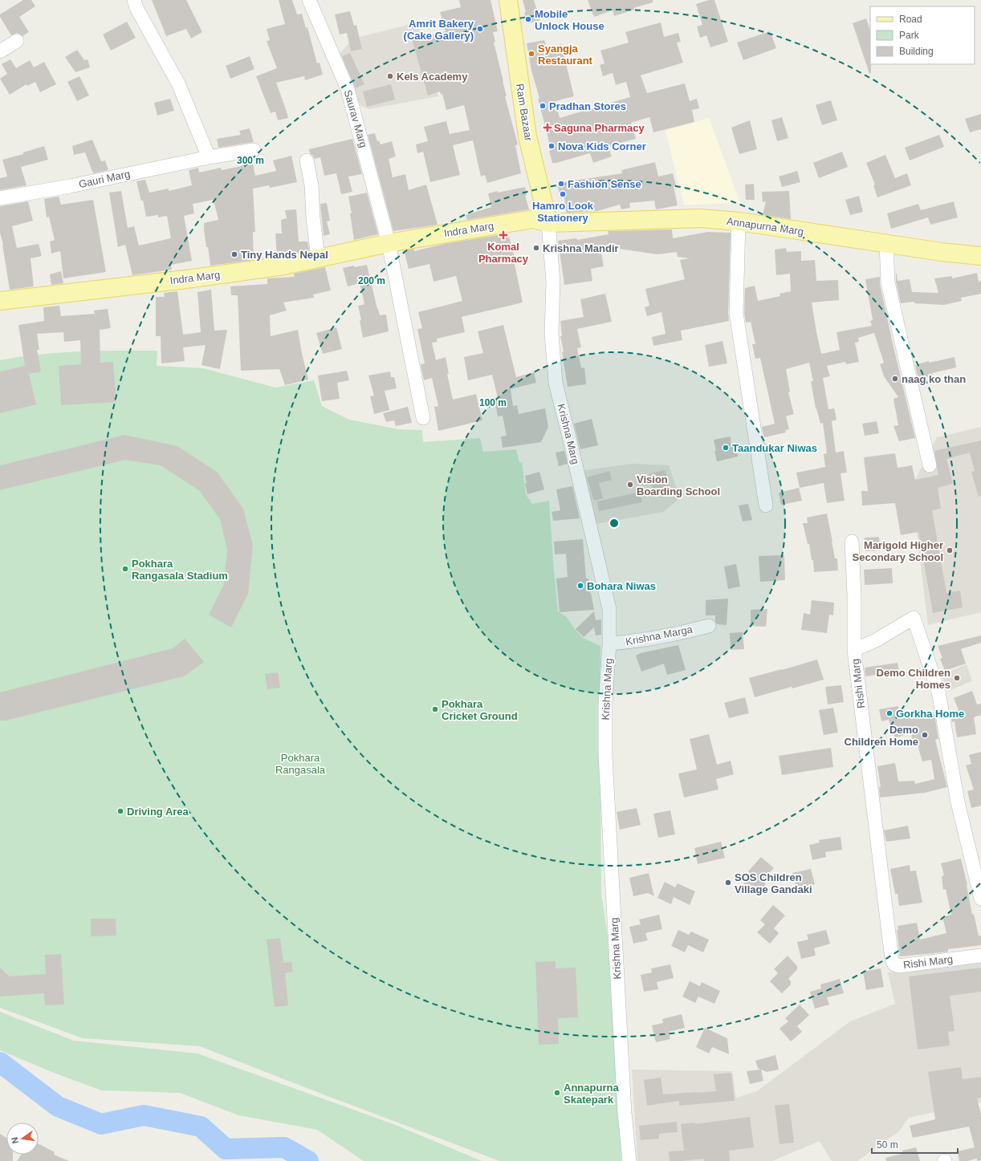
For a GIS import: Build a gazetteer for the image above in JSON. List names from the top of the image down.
{
  "streets": {
    "main road": ["Ram Bazaar", "Annapurna Marg", "Indra Marg"],
    "street": [
      "Saurav Marg",
      "Gauri Marg",
      "Krishna Marg",
      "Krishna Marga",
      "Rishi Marg"
    ]
  },
  "crossings": [
    ["Ram Bazaar", "Annapurna Marg"],
    ["Ram Bazaar", "Indra Marg"],
    ["Ram Bazaar", "Krishna Marg"],
    ["Saurav Marg", "Indra Marg"],
    ["Annapurna Marg", "Indra Marg"],
    ["Annapurna Marg", "Krishna Marg"],
    ["Indra Marg", "Krishna Marg"],
    ["Krishna Marg", "Krishna Marga"]
  ],
  "parks": ["Pokhara Rangasala"],
  "places": {
    "other": [
      "Mobile Unlock House",
      "Amrit Bakery (Cake Gallery)",
      "Syangja Restaurant",
      "Kels Academy",
      "Pradhan Stores",
      "Nova Kids Corner",
      "Fashion Sense",
      "Hamro Look Stationery",
      "Krishna Mandir",
      "Tiny Hands Nepal",
      "naag ko than",
      "Taandukar Niwas",
      "Vision Boarding School",
      "Marigold Higher Secondary School",
      "Pokhara Rangasala Stadium",
      "Bohara Niwas",
      "Demo Children Homes",
      "Pokhara Cricket Ground",
      "Gorkha Home",
      "Demo Children Home",
      "Driving Area",
      "SOS Children Village Gandaki",
      "Annapurna Skatepark"
    ],
    "health": ["Saguna Pharmacy", "Komal Pharmacy"]
  },
  "legend": ["Road", "Park", "Building"],
  "scale_bar": "50 m",
  "north": "left",
  "rings": ["300 m", "200 m", "100 m"]
}
